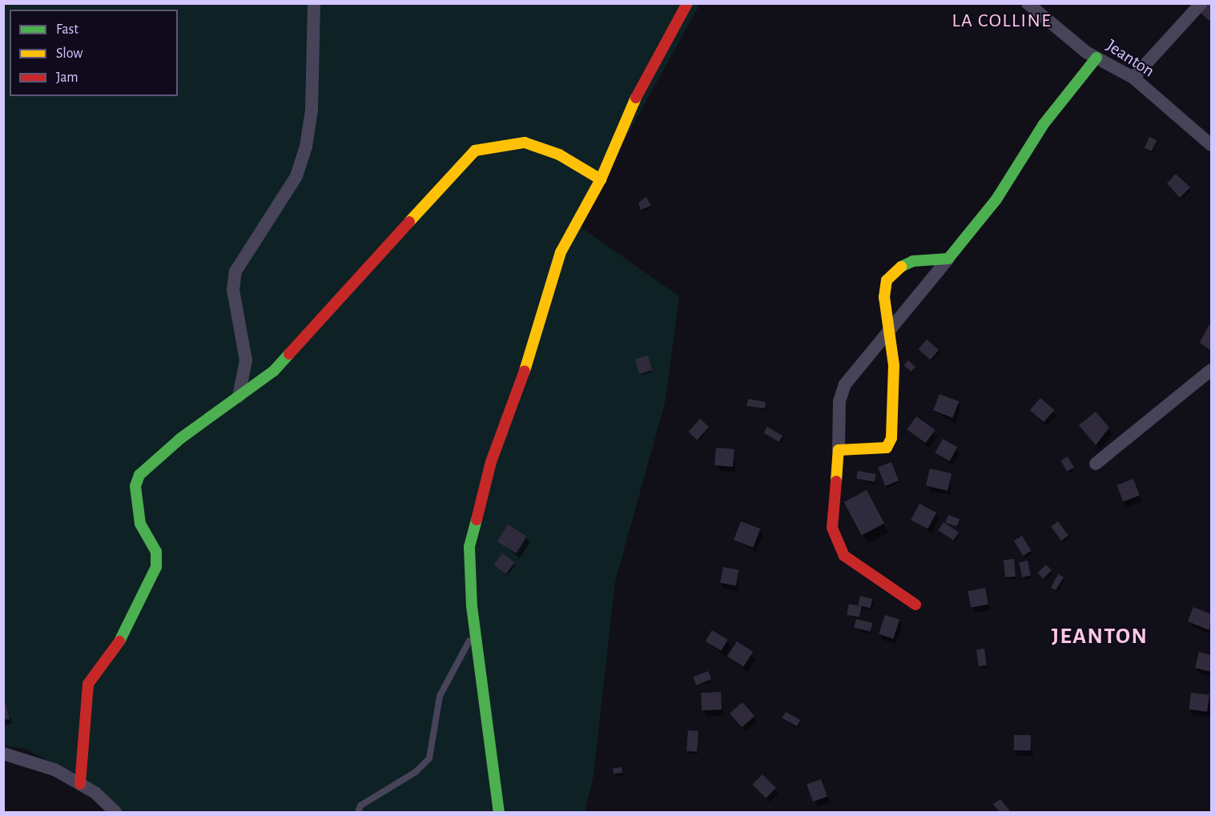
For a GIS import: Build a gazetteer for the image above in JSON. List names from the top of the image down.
{
  "streets": {
    "street": ["Jeanton"]
  },
  "districts": ["LA COLLINE", "JEANTON"],
  "legend": ["Fast", "Slow", "Jam"]
}
